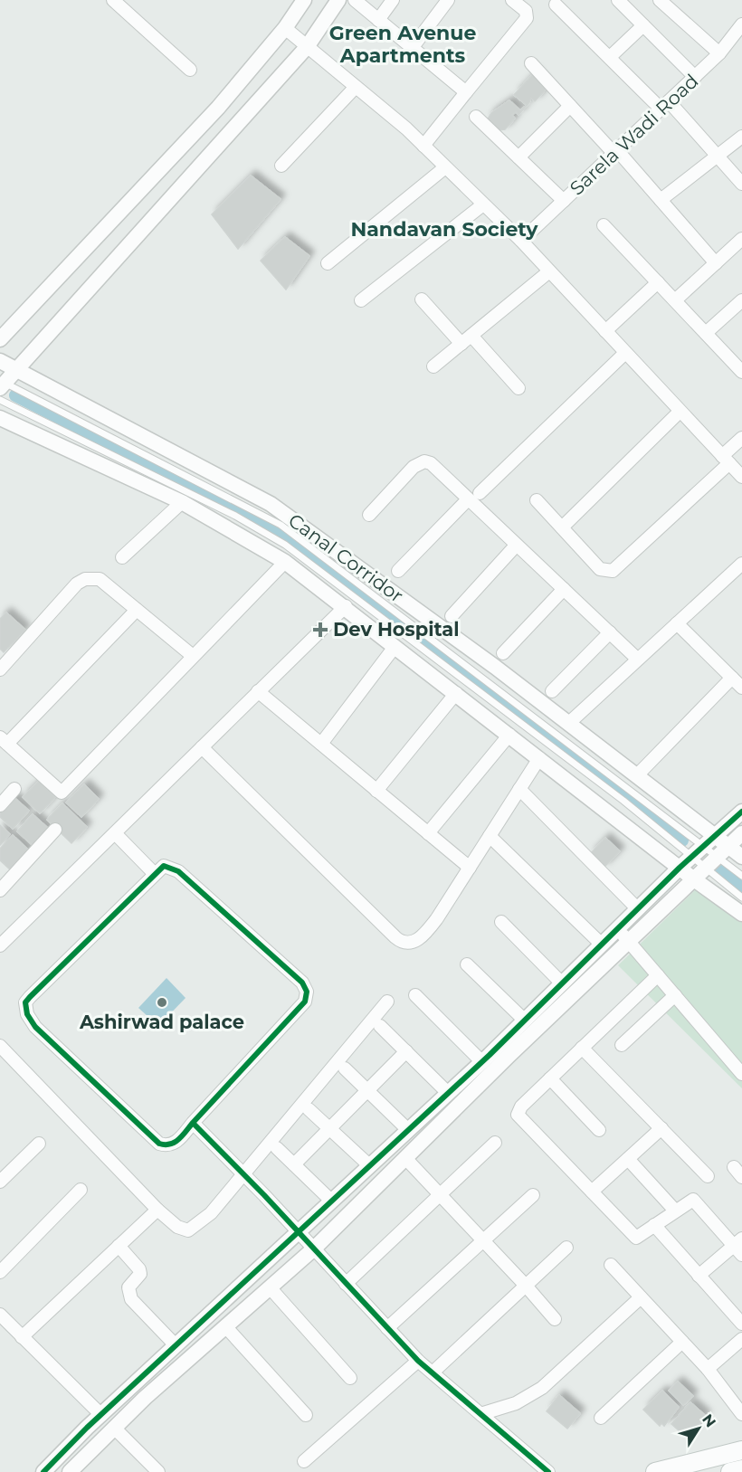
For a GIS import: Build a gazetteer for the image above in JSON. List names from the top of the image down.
{
  "streets": {
    "street": ["Sarela Wadi Road", "Canal Corridor"]
  },
  "districts": ["Green Avenue Apartments", "Nandavan Society"],
  "places": {
    "health": ["Dev Hospital"],
    "other": ["Ashirwad palace"]
  },
  "north": "top right"
}
